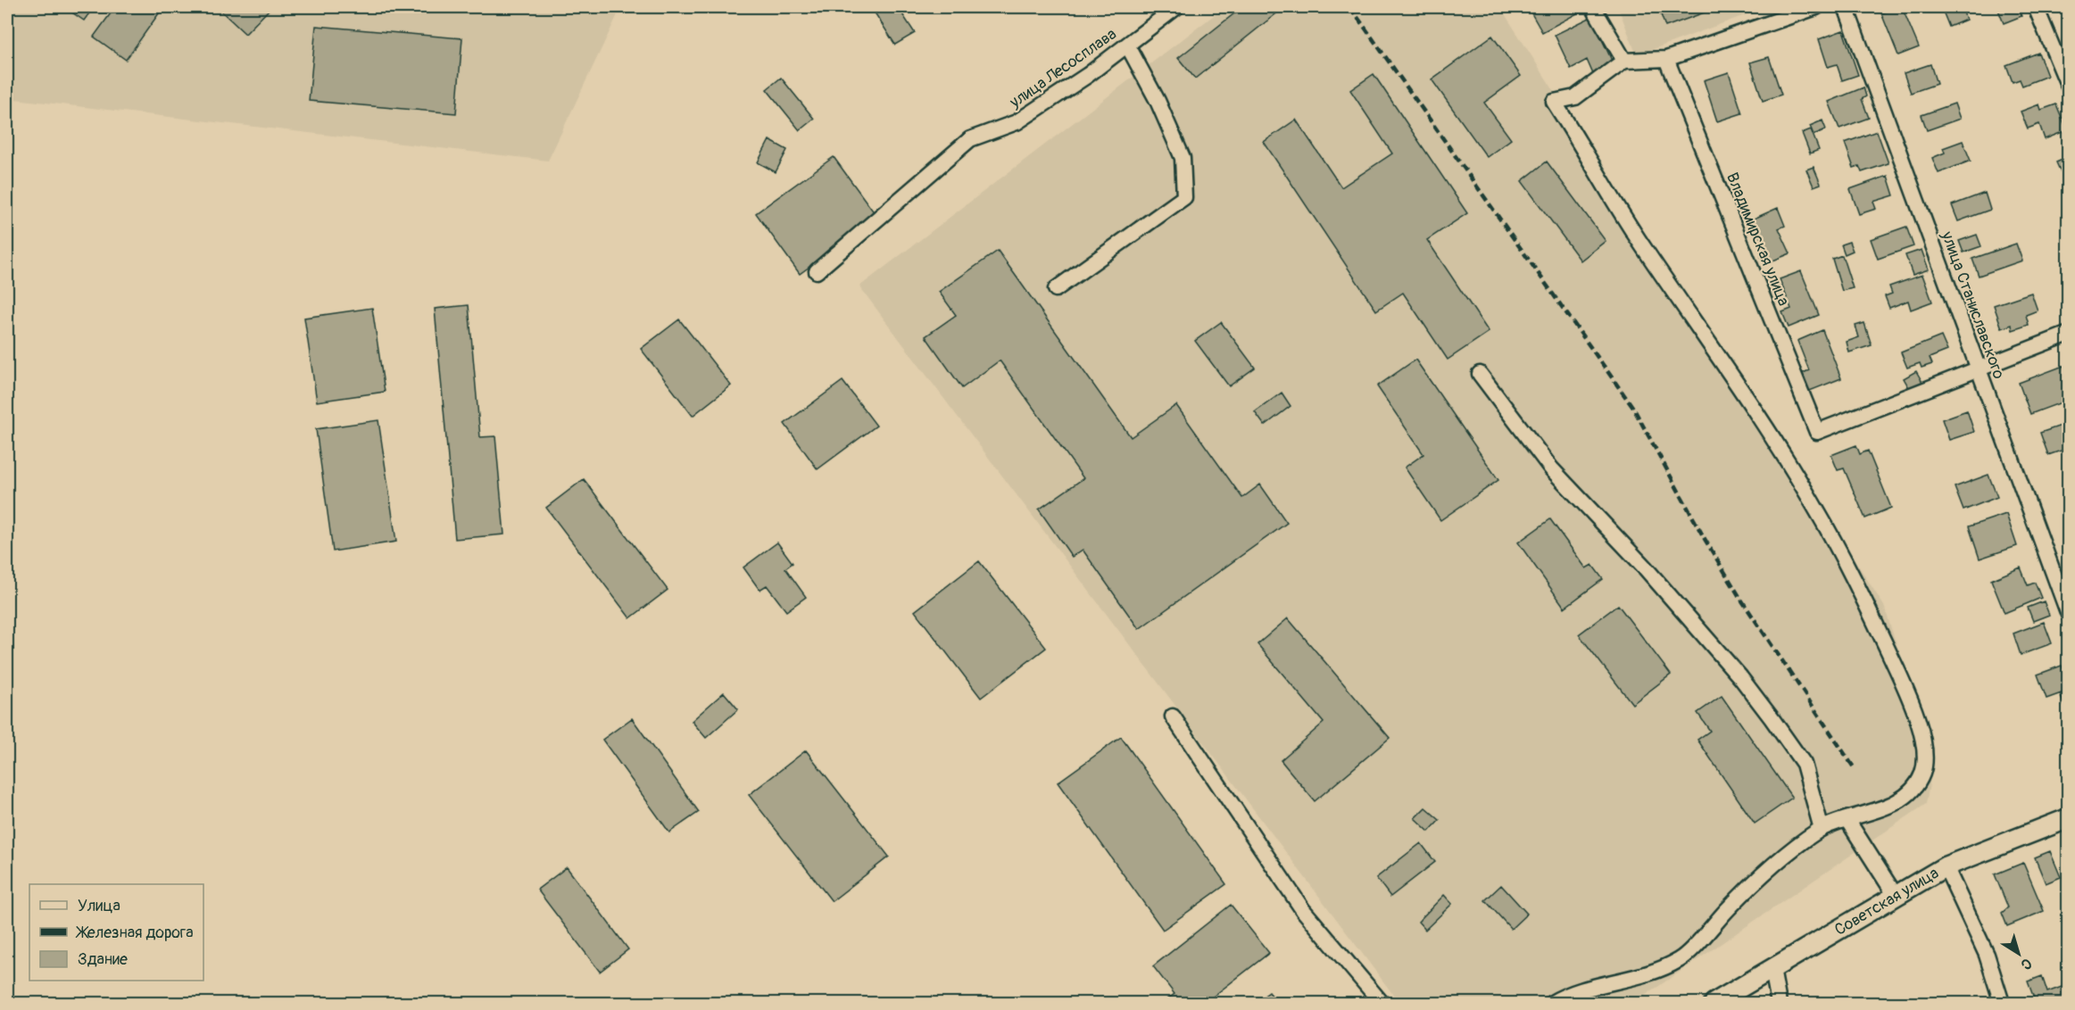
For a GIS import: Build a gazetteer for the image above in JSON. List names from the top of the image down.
{
  "streets": {
    "main road": ["Советская улица"],
    "street": ["улица Лесосплава", "Владимирская улица", "улица Станиславского"]
  },
  "crossings": [
    ["Владимирская улица", "улица Станиславского"]
  ],
  "legend": ["Улица", "Железная дорога", "Здание"],
  "north": "bottom right"
}
